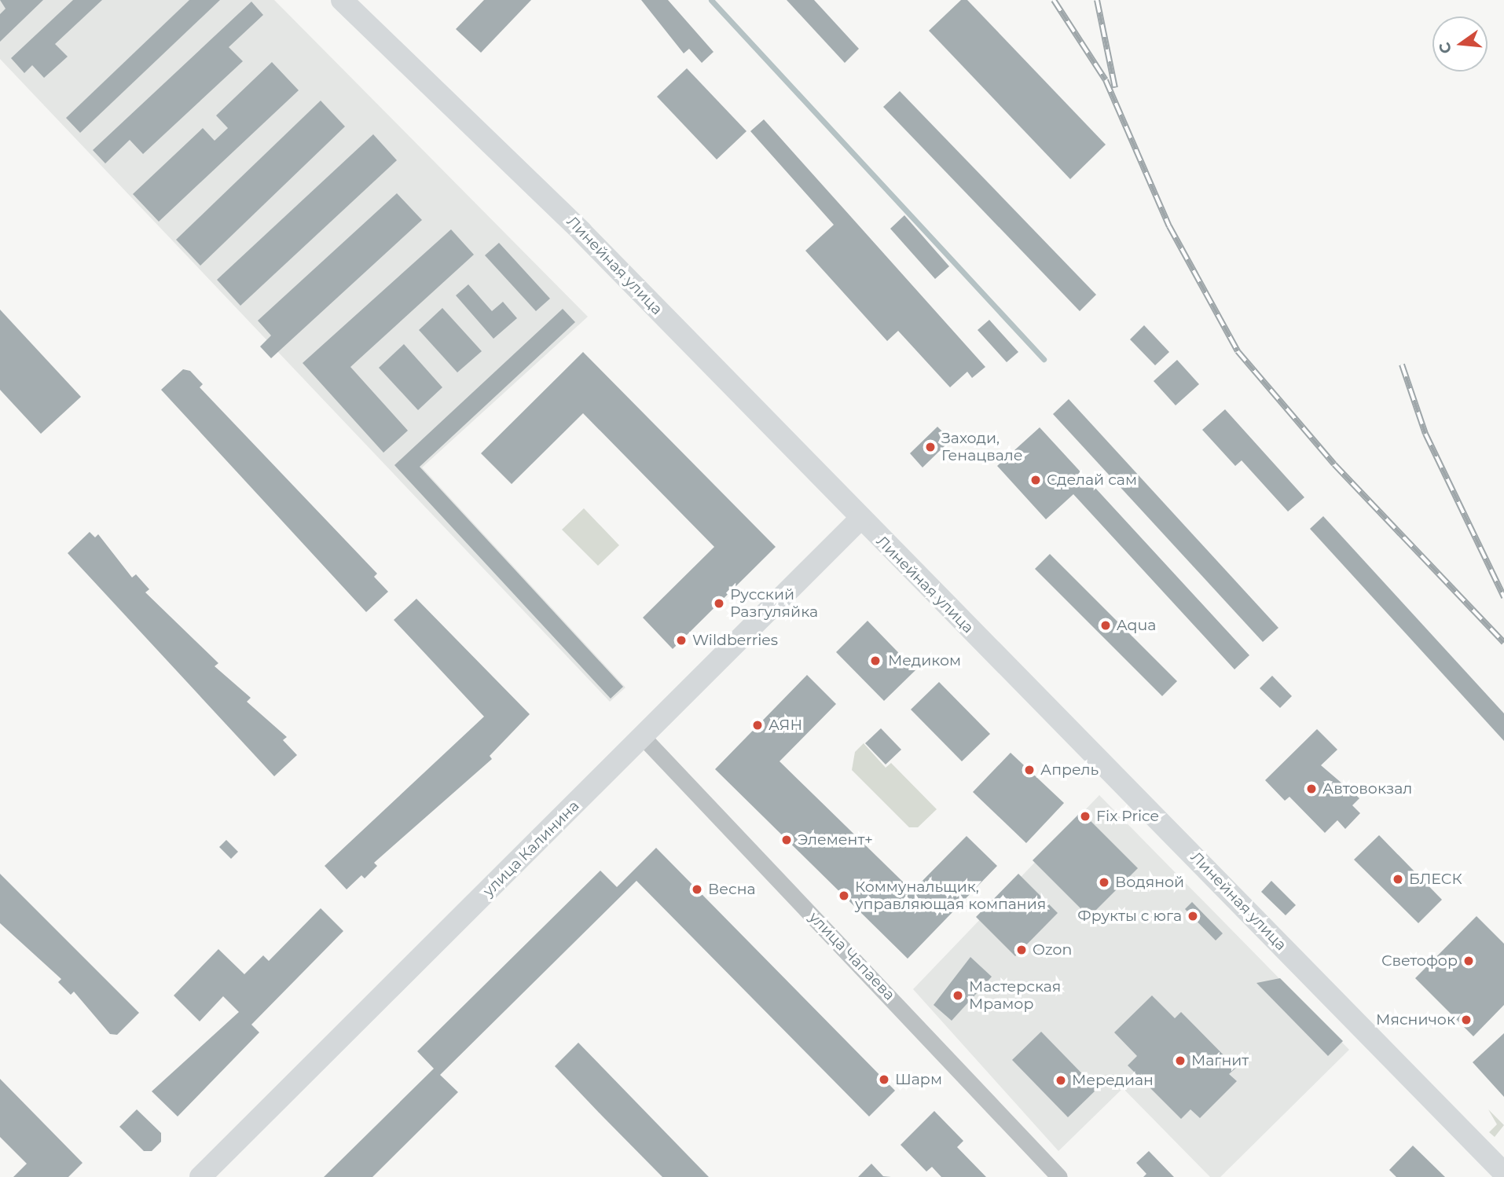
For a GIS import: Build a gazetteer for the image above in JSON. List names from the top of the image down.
{
  "streets": {
    "main road": ["Линейная улица", "улица Калинина"],
    "street": ["улица Чапаева"]
  },
  "crossings": [
    ["Линейная улица", "улица Калинина"],
    ["улица Калинина", "улица Чапаева"]
  ],
  "places": [
    "Заходи, Генацвале",
    "Сделай сам",
    "Русский Разгуляйка",
    "Aqua",
    "Wildberries",
    "Медиком",
    "АЯН",
    "Апрель",
    "Автовокзал",
    "Fix Price",
    "Элемент+",
    "БЛЕСК",
    "Водяной",
    "Весна",
    "Коммунальщик, управляющая компания",
    "Фрукты с юга",
    "Ozon",
    "Светофор",
    "Мастерская Мрамор",
    "Мясничок",
    "Магнит",
    "Шарм",
    "Мередиан"
  ],
  "north": "left"
}
